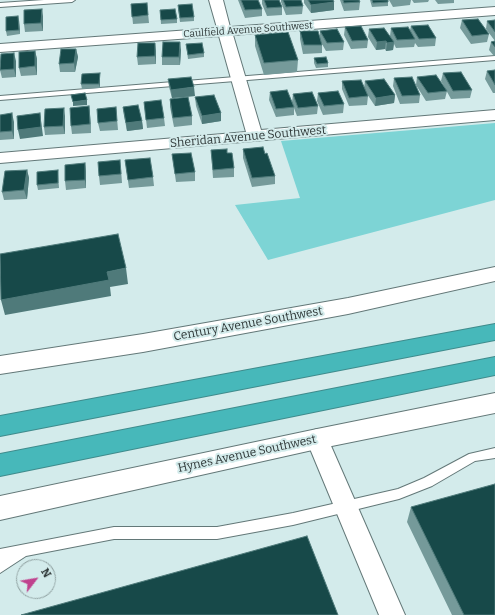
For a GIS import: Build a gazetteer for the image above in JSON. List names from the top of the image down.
{
  "streets": {
    "street": [
      "Caulfield Avenue Southwest",
      "Sheridan Avenue Southwest",
      "Century Avenue Southwest",
      "Hynes Avenue Southwest"
    ]
  },
  "north": "top right"
}
